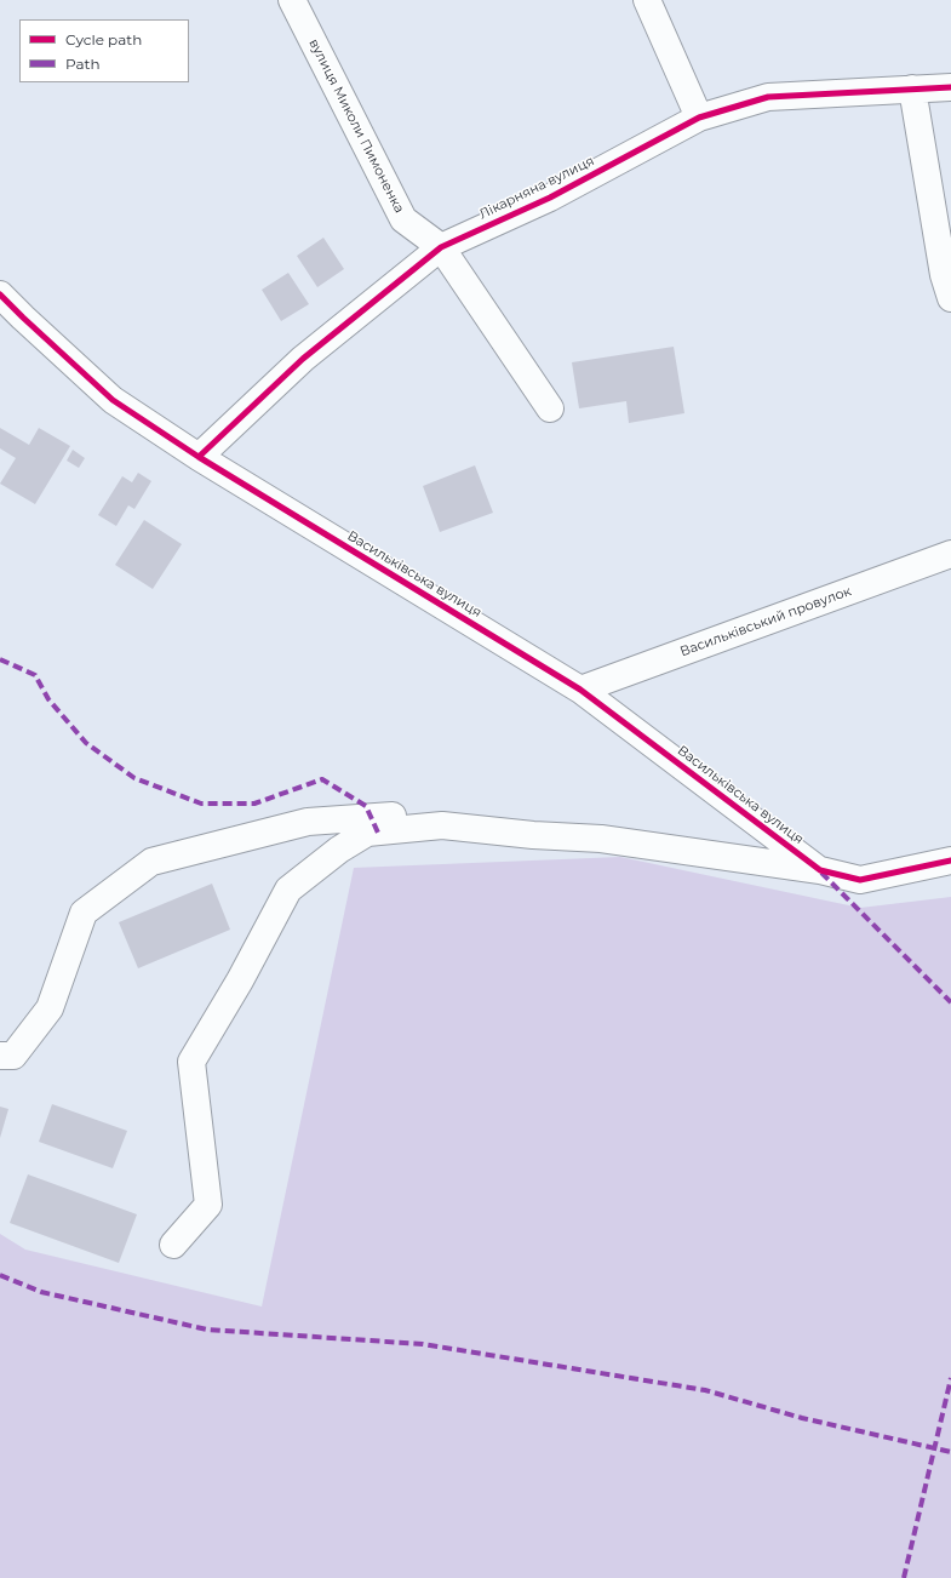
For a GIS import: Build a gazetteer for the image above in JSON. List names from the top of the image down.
{
  "streets": {
    "street": [
      "вулиця Миколи Пимоненка",
      "Лікарняна вулиця",
      "Васильківська вулиця",
      "Васильківський провулок"
    ]
  },
  "crossings": [
    ["вулиця Миколи Пимоненка", "Лікарняна вулиця"],
    ["Лікарняна вулиця", "Васильківська вулиця"],
    ["Васильківська вулиця", "Васильківський провулок"]
  ],
  "legend": ["Cycle path", "Path"]
}
